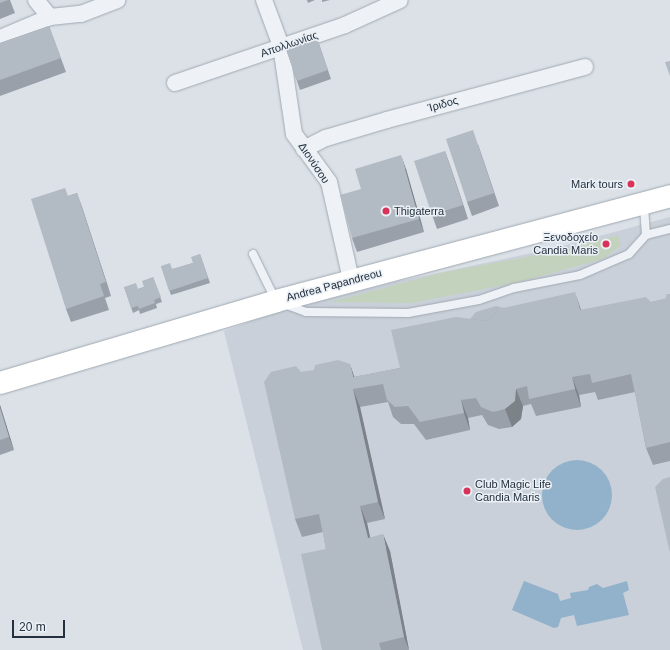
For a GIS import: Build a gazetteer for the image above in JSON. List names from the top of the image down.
{
  "streets": {
    "main road": ["Andrea Papandreou"],
    "street": ["Απολλωνίας", "Ίριδος", "Διονύσου"]
  },
  "crossings": [
    ["Απολλωνίας", "Διονύσου"],
    ["Ίριδος", "Διονύσου"],
    ["Διονύσου", "Andrea Papandreou"]
  ],
  "places": [
    "Mark tours",
    "Thigaterra",
    "Ξενοδοχείο Candia Maris",
    "Club Magic Life Candia Maris"
  ],
  "scale_bar": "20 m"
}
